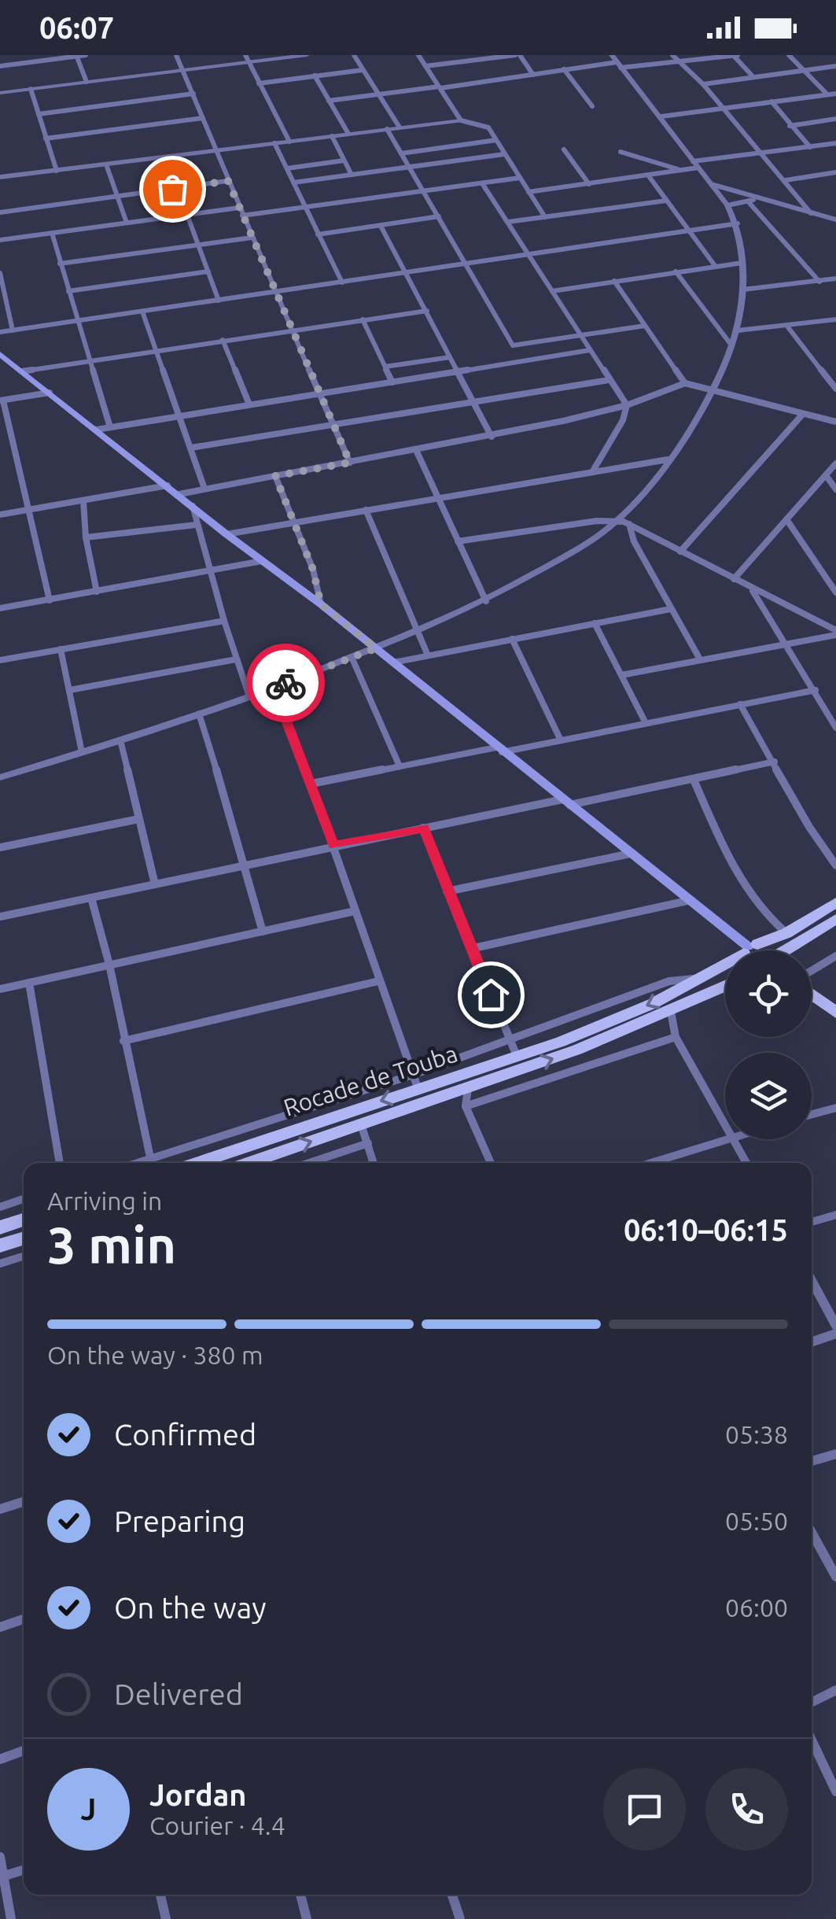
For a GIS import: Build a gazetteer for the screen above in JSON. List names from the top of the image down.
{
  "streets": {
    "main road": ["Rocade de Touba"]
  },
  "page": {
    "status": "06:07",
    "heading": ["3 min", "Arriving in", "06:10–06:15"],
    "panel": ["Jordan", "Courier · 4.4"],
    "bar": "On the way · 380 m",
    "list": [
      ["Confirmed", "05:38"],
      ["Preparing", "05:50"],
      ["On the way", "06:00"],
      "Delivered"
    ],
    "round": "J"
  }
}
